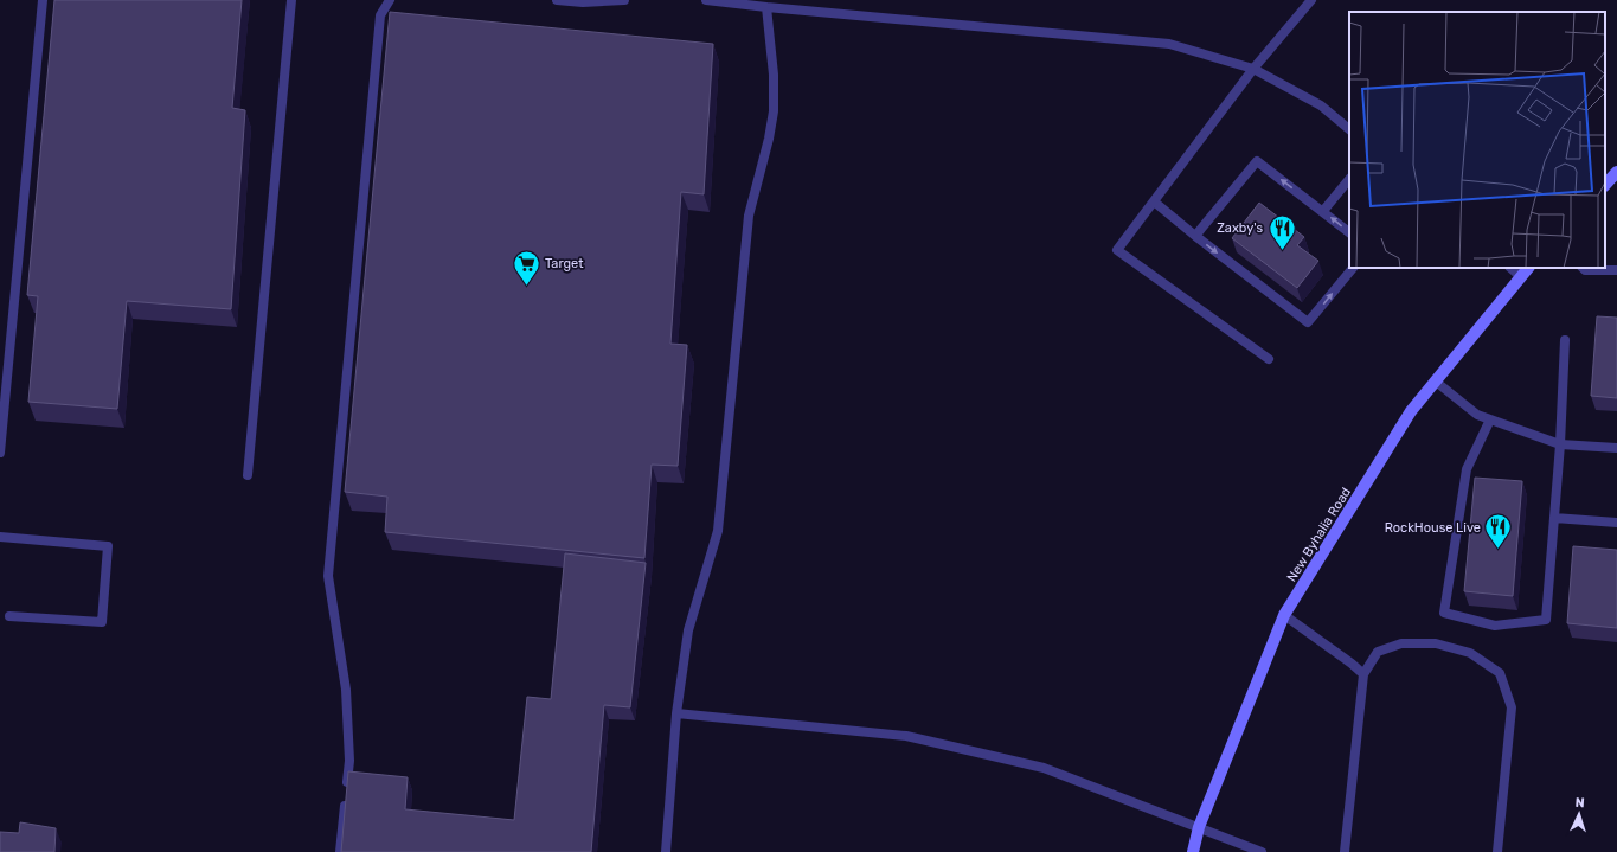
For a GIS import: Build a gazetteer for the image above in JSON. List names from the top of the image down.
{
  "streets": {
    "main road": ["New Byhalia Road"]
  },
  "places": {
    "restaurant": ["Zaxby's", "RockHouse Live"],
    "supermarket": ["Target"]
  },
  "north": "top"
}
